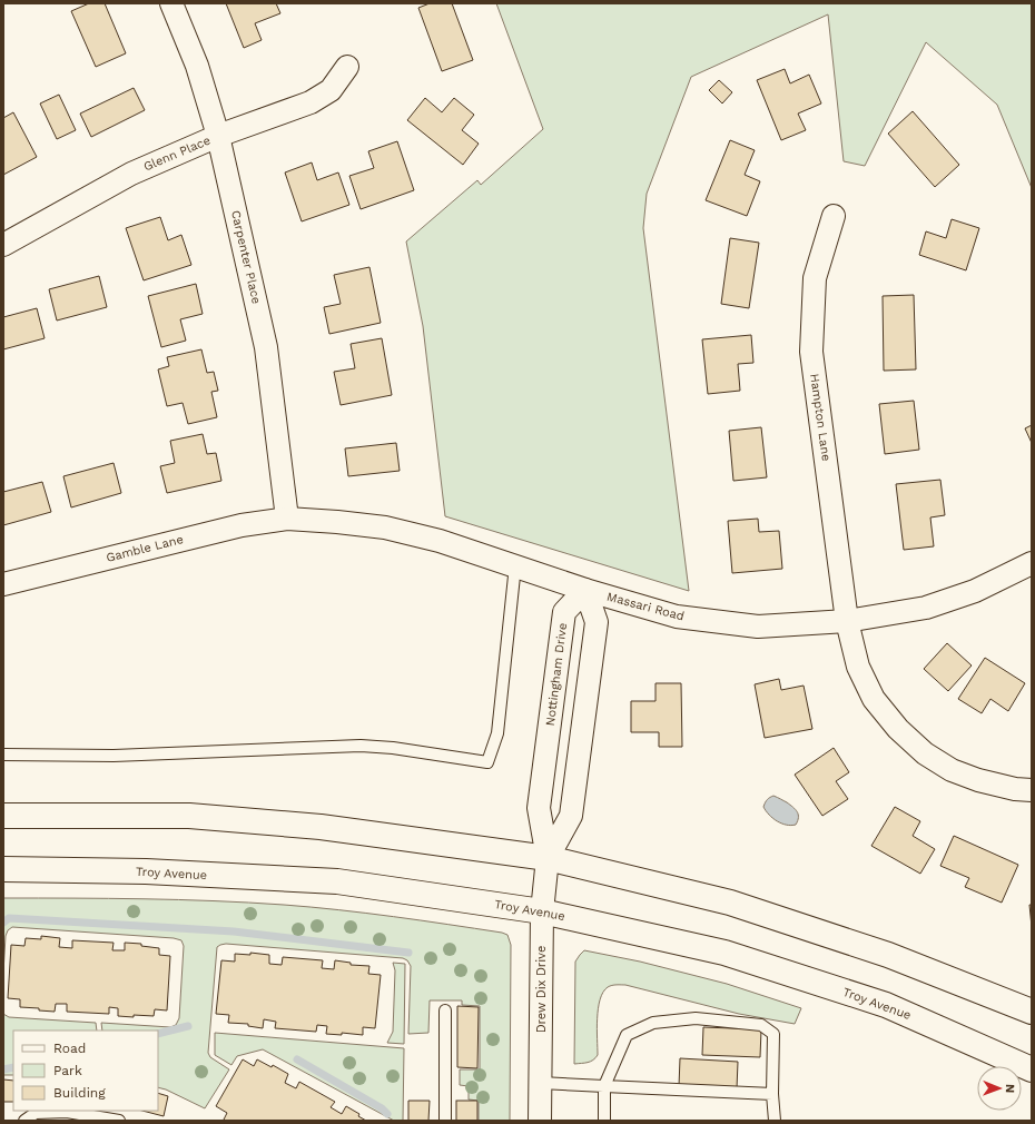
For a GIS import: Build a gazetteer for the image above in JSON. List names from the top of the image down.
{
  "streets": {
    "main road": ["Troy Avenue"],
    "street": [
      "Glenn Place",
      "Carpenter Place",
      "Hampton Lane",
      "Gamble Lane",
      "Massari Road",
      "Nottingham Drive",
      "Drew Dix Drive"
    ]
  },
  "crossings": [
    ["Glenn Place", "Carpenter Place"],
    ["Carpenter Place", "Gamble Lane"],
    ["Carpenter Place", "Massari Road"],
    ["Hampton Lane", "Massari Road"],
    ["Gamble Lane", "Massari Road"],
    ["Massari Road", "Nottingham Drive"],
    ["Nottingham Drive", "Drew Dix Drive"],
    ["Troy Avenue", "Drew Dix Drive"]
  ],
  "legend": ["Road", "Park", "Building"],
  "north": "right"
}
